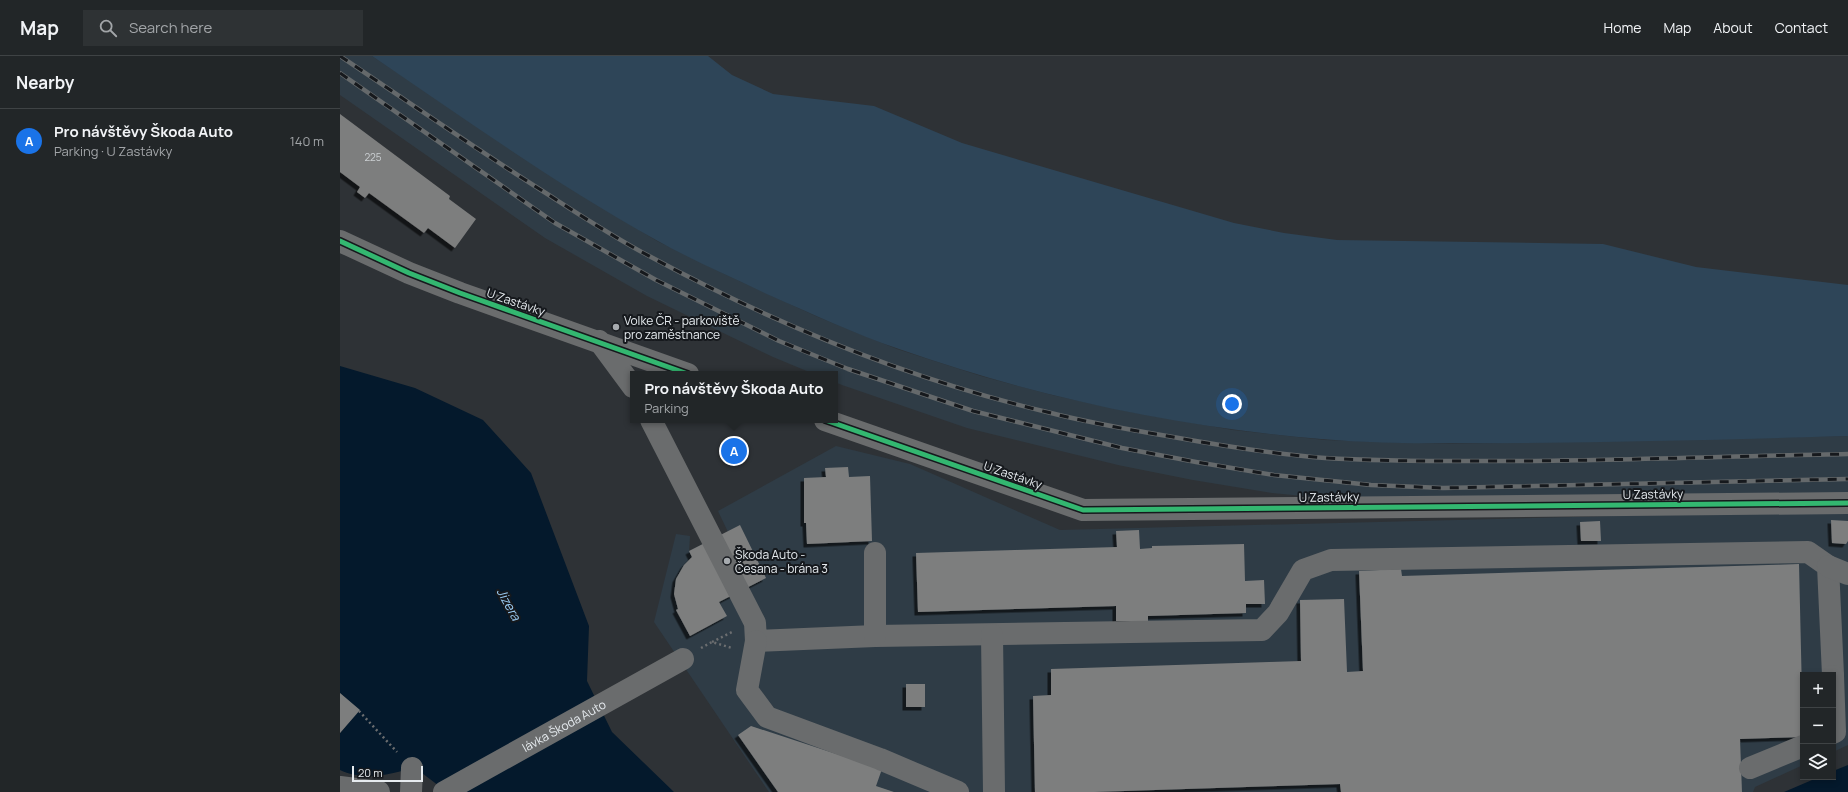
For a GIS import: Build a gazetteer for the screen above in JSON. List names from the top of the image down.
{
  "streets": {
    "street": ["U Zastávky", "lávka Škoda Auto"]
  },
  "water": ["Jizera"],
  "places": ["Volke ČR - parkoviště pro zaměstnance", "Škoda Auto - Česana - brána 3"],
  "house_numbers": ["225"],
  "scale_bar": "20 m",
  "page": {
    "header": "Map",
    "search": "Search here",
    "nav": [
      "Home",
      "Map",
      "About",
      "Contact"
    ],
    "heading": "Nearby",
    "list": [
      {
        "mark": "A",
        "name": "Pro návštěvy Škoda Auto",
        "note": "Parking · U Zastávky",
        "value": "140 m"
      }
    ],
    "popup": ["Pro návštěvy Škoda Auto", "Parking"],
    "pins": "A",
    "map_buttons": ["+", "−"],
    "scale": "20 m"
  }
}
